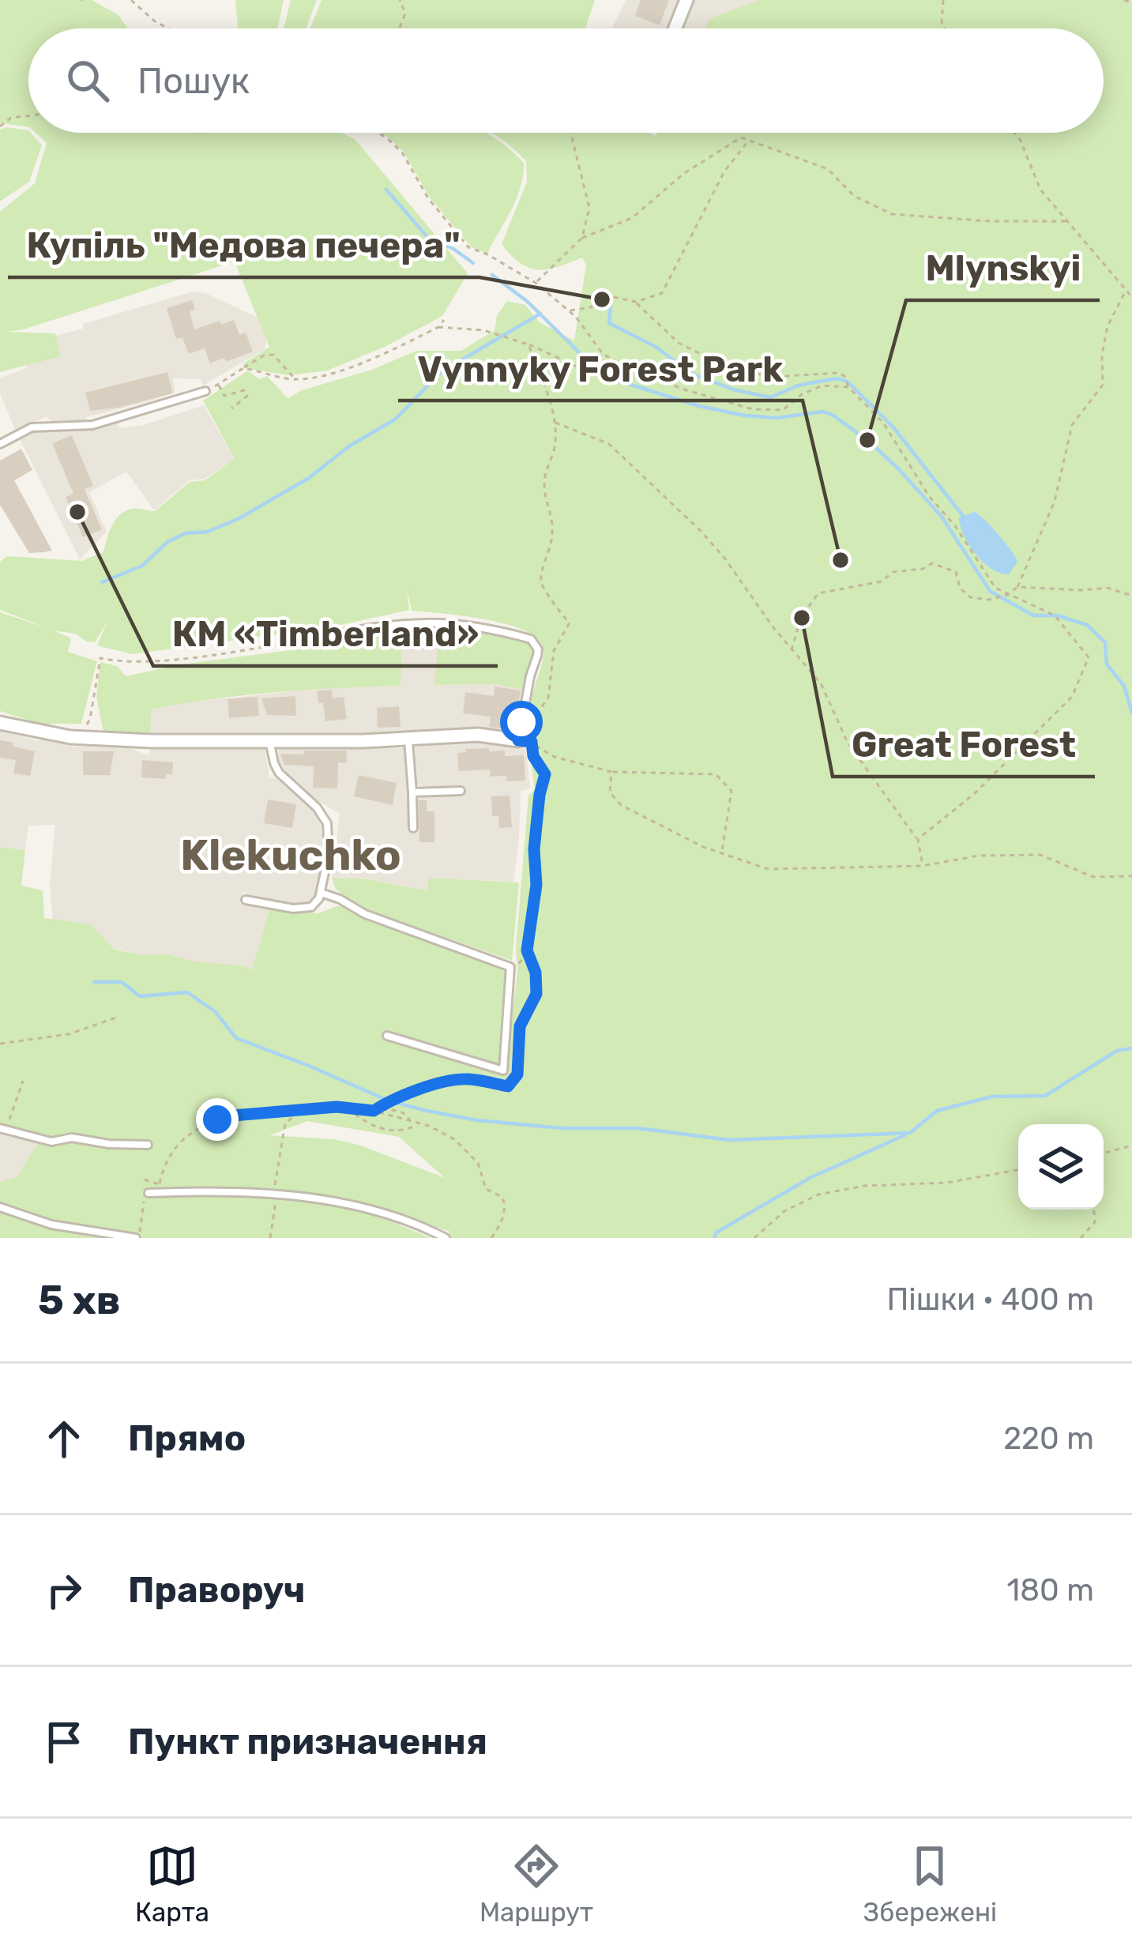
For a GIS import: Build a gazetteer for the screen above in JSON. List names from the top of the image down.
{
  "districts": ["Klekuchko"],
  "places": [
    "Купіль \"Медова печера\"",
    "Mlynskyi",
    "КМ «Timberland»",
    "Vynnyky Forest Park",
    "Great Forest"
  ],
  "page": {
    "search": "Пошук",
    "heading": ["5 хв", "Пішки · 400 m"],
    "list": [
      ["Прямо", "220 m"],
      ["Праворуч", "180 m"],
      "Пункт призначення"
    ],
    "nav": ["Карта", "Маршрут", "Збережені"]
  }
}
